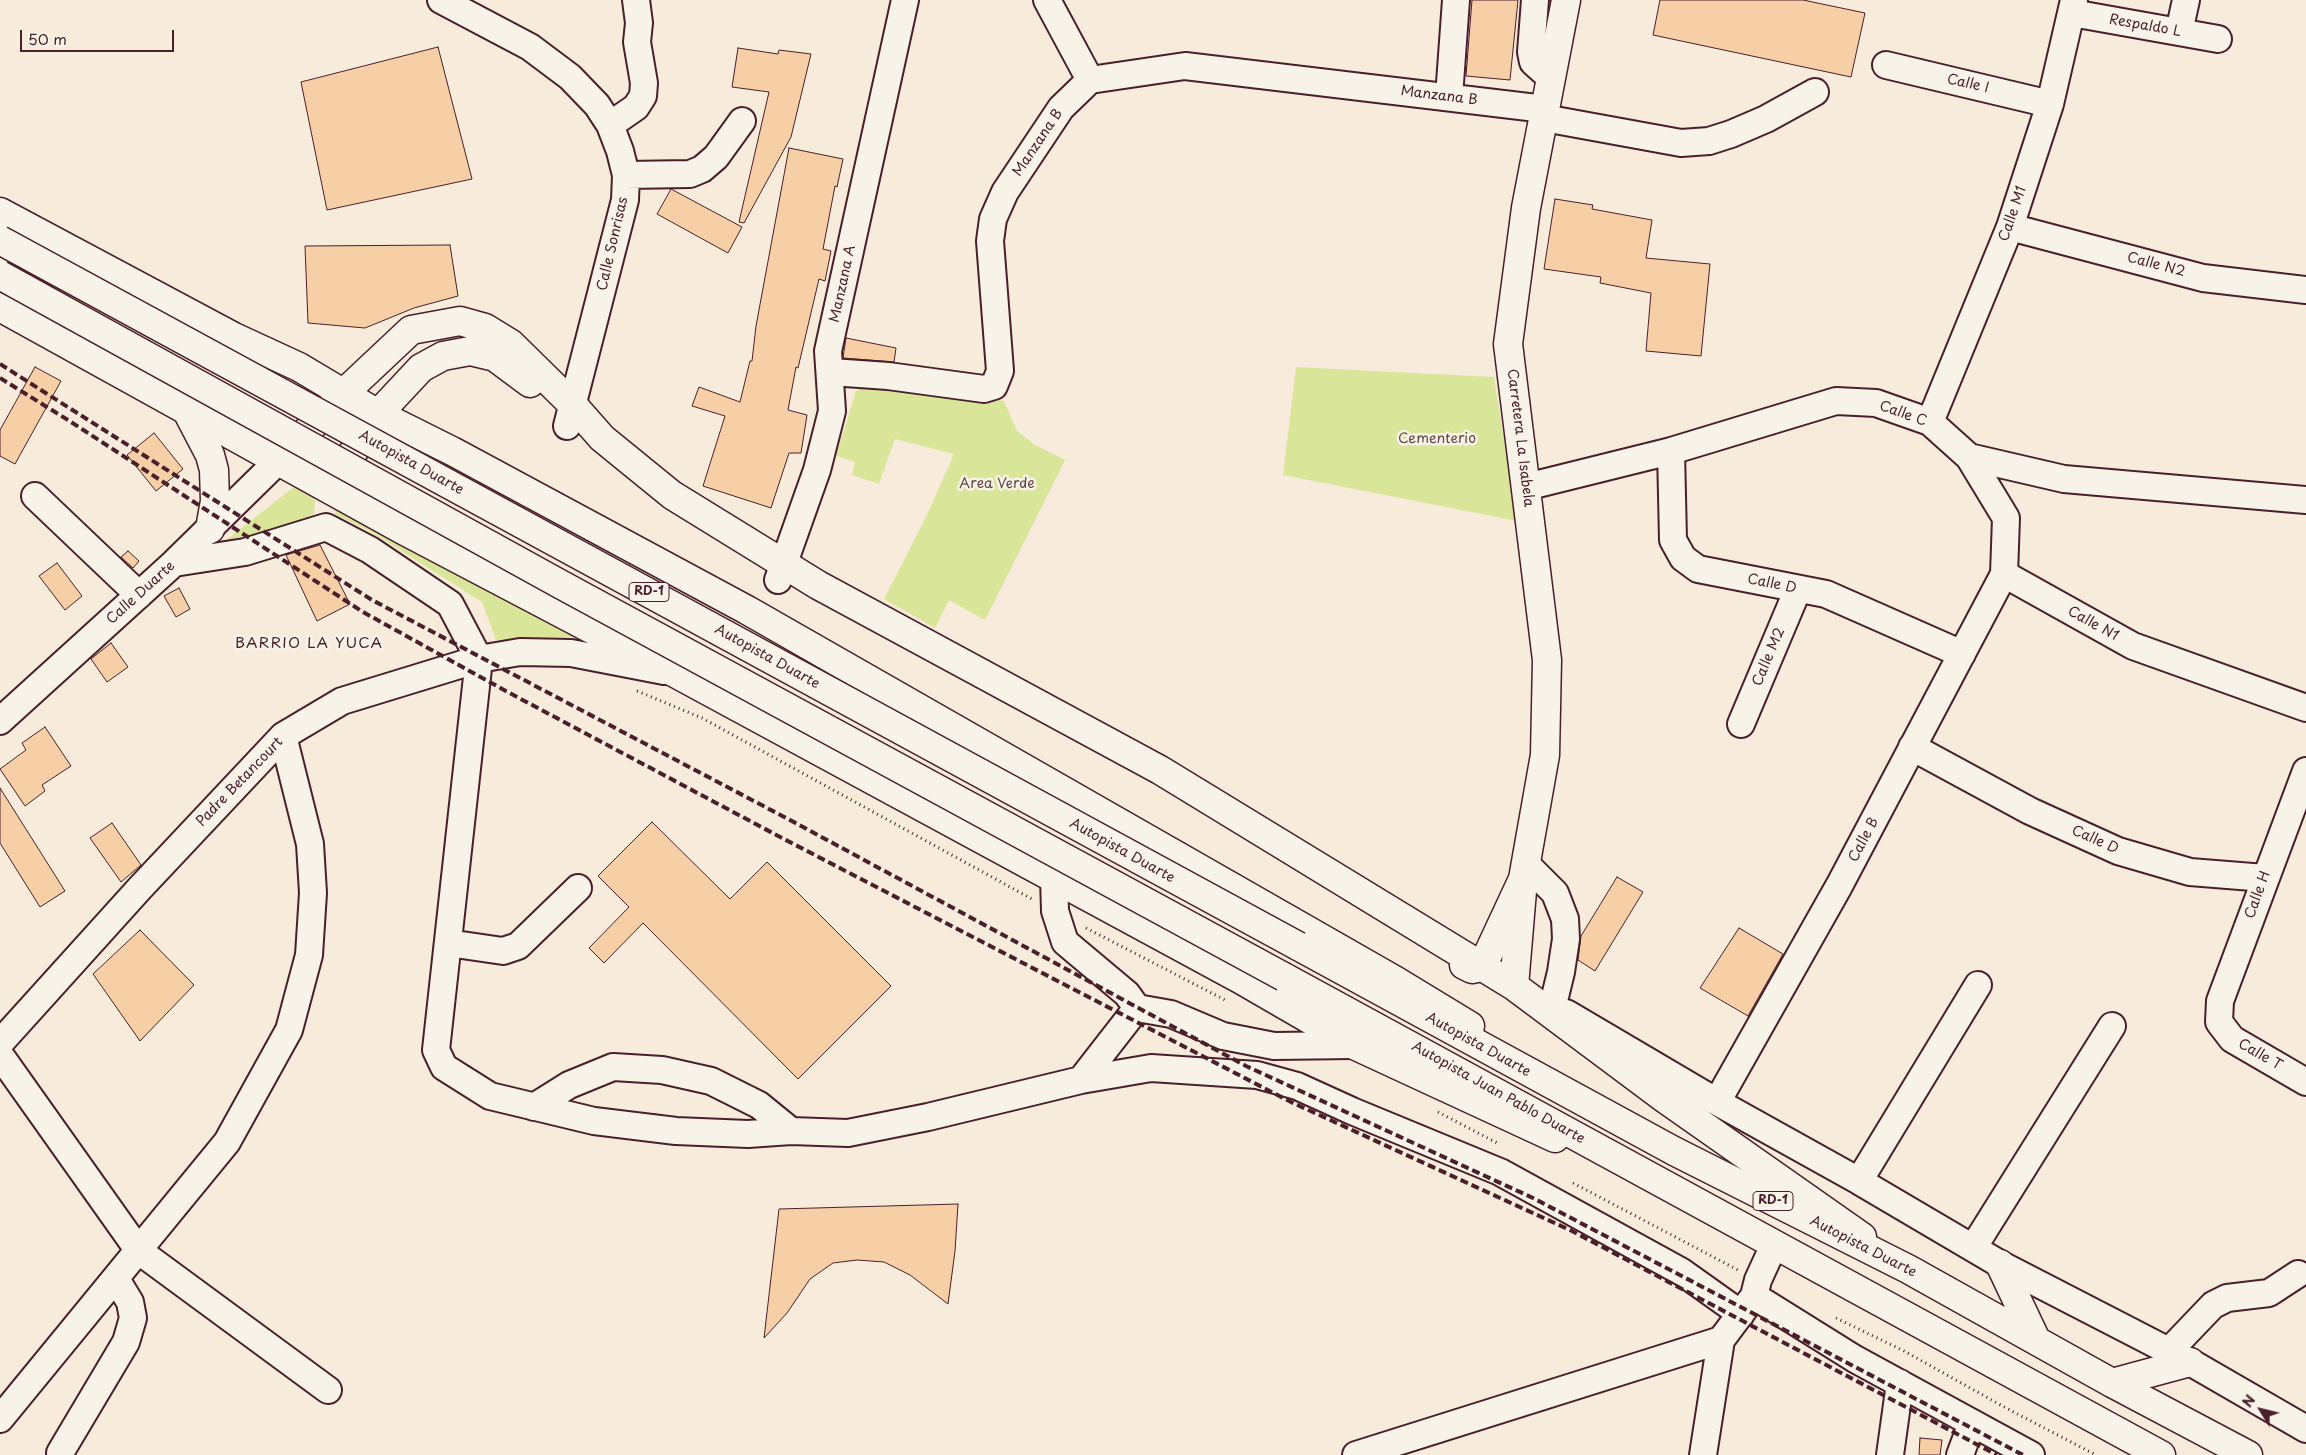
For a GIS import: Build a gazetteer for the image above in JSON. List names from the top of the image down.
{
  "streets": {
    "main road": [
      "Carretera La Isabela",
      "Autopista Duarte",
      "RD-1",
      "Autopista Juan Pablo Duarte"
    ],
    "street": [
      "Respaldo L",
      "Calle I",
      "Manzana B",
      "Calle M1",
      "Calle Sonrisas",
      "Calle N2",
      "Manzana A",
      "Calle C",
      "Calle D",
      "Calle Duarte",
      "Calle N1",
      "Calle M2",
      "Padre Betancourt",
      "Calle B",
      "Calle H",
      "Calle T"
    ]
  },
  "crossings": [
    ["Respaldo L", "Calle M1"],
    ["Calle I", "Calle M1"],
    ["Manzana B", "Manzana A"],
    ["Manzana B", "Carretera La Isabela"],
    ["Calle M1", "Calle N2"],
    ["Calle M1", "Calle C"],
    ["Calle C", "Carretera La Isabela"],
    ["Calle C", "Calle D"],
    ["Calle D", "Calle M2"],
    ["Calle D", "Calle B"],
    ["Calle D", "Calle H"],
    ["RD-1", "Autopista Juan Pablo Duarte"],
    ["Calle N1", "Calle B"],
    ["Calle H", "Calle T"]
  ],
  "districts": ["BARRIO LA YUCA"],
  "parks": ["Cementerio", "Area Verde"],
  "scale_bar": "50 m",
  "north": "top left"
}
